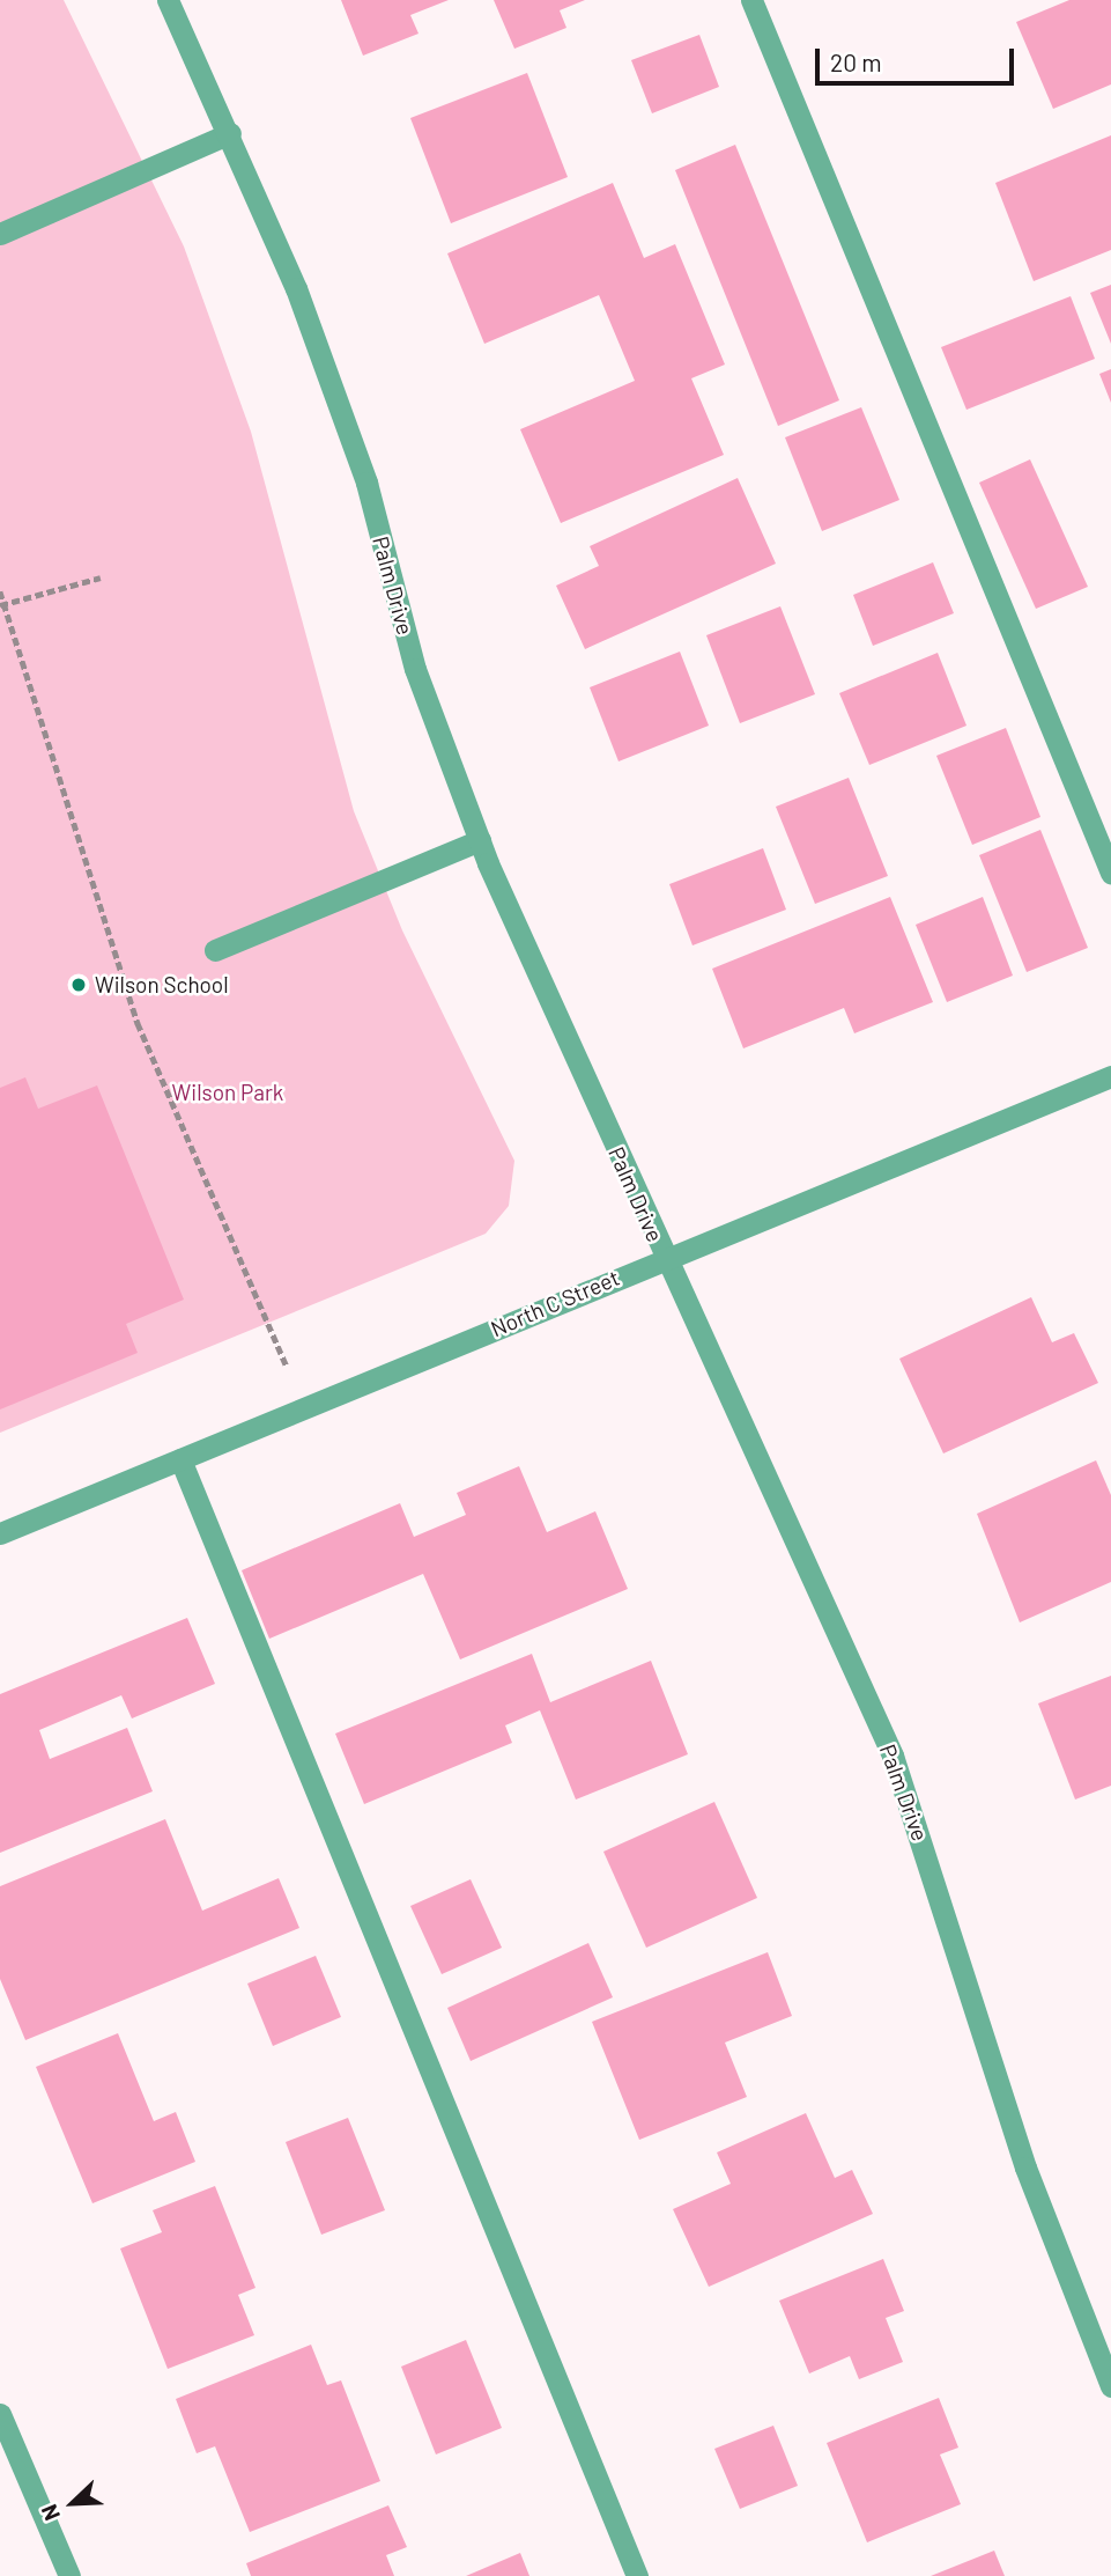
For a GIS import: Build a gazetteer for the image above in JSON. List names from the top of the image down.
{
  "streets": {
    "street": ["Palm Drive", "North C Street"]
  },
  "crossings": [
    ["Palm Drive", "North C Street"]
  ],
  "parks": ["Wilson Park"],
  "places": ["Wilson School"],
  "scale_bar": "20 m",
  "north": "bottom left"
}
